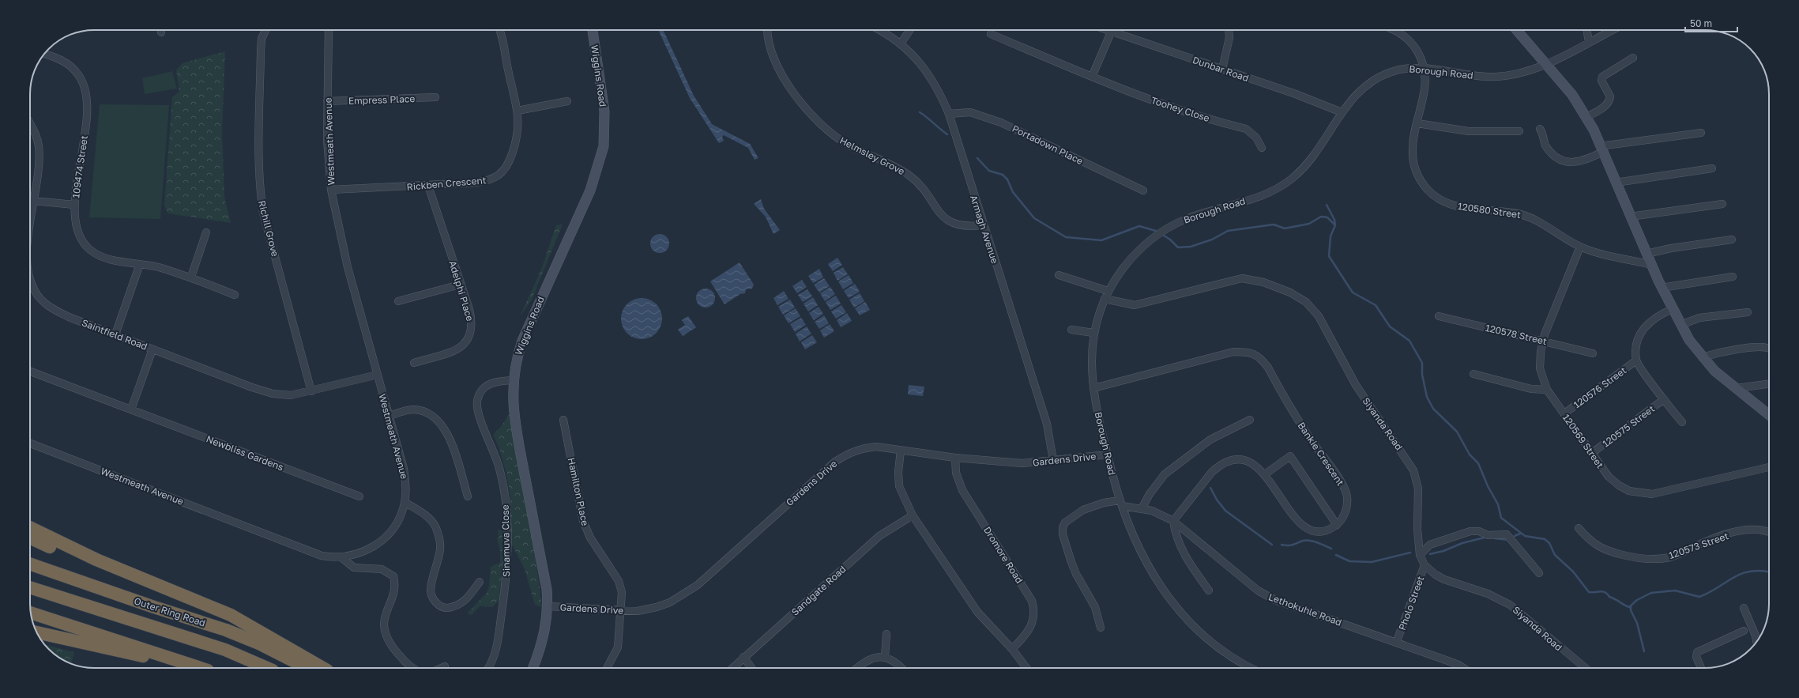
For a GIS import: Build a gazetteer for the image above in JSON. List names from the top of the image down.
{
  "streets": {
    "highway": ["Outer Ring Road"],
    "street": [
      "Dunbar Road",
      "Borough Road",
      "Wiggins Road",
      "Empress Place",
      "Toohey Close",
      "Westmeath Avenue",
      "Portadown Place",
      "Helmsley Grove",
      "109474 Street",
      "Rickben Crescent",
      "120580 Street",
      "Richill Grove",
      "Armagh Avenue",
      "Adelphi Place",
      "Saintfield Road",
      "120578 Street",
      "120576 Street",
      "Siyanda Road",
      "120575 Street",
      "120569 Street",
      "Newbliss Gardens",
      "Bankie Crescent",
      "Gardens Drive",
      "Hamilton Place",
      "Sinamuva Close",
      "120573 Street",
      "Dromore Road",
      "Sandgate Road",
      "Pholo Street",
      "Lethokuhle Road"
    ]
  },
  "crossings": [
    ["Dunbar Road", "Borough Road"],
    ["Borough Road", "120580 Street"],
    ["Borough Road", "Siyanda Road"],
    ["Borough Road", "Bankie Crescent"],
    ["Borough Road", "Gardens Drive"],
    ["Borough Road", "Lethokuhle Road"],
    ["Wiggins Road", "Gardens Drive"],
    ["Wiggins Road", "Sinamuva Close"],
    ["Empress Place", "Westmeath Avenue"],
    ["Westmeath Avenue", "Rickben Crescent"],
    ["Westmeath Avenue", "Saintfield Road"],
    ["Portadown Place", "Armagh Avenue"],
    ["Helmsley Grove", "Armagh Avenue"],
    ["Rickben Crescent", "Adelphi Place"],
    ["120580 Street", "120569 Street"],
    ["Richill Grove", "Saintfield Road"],
    ["Armagh Avenue", "Gardens Drive"],
    ["120578 Street", "120569 Street"],
    ["120576 Street", "120569 Street"],
    ["Siyanda Road", "Pholo Street"],
    ["120575 Street", "120569 Street"],
    ["Gardens Drive", "Hamilton Place"],
    ["Gardens Drive", "Dromore Road"],
    ["Pholo Street", "Lethokuhle Road"]
  ],
  "scale_bar": "50 m"
}
